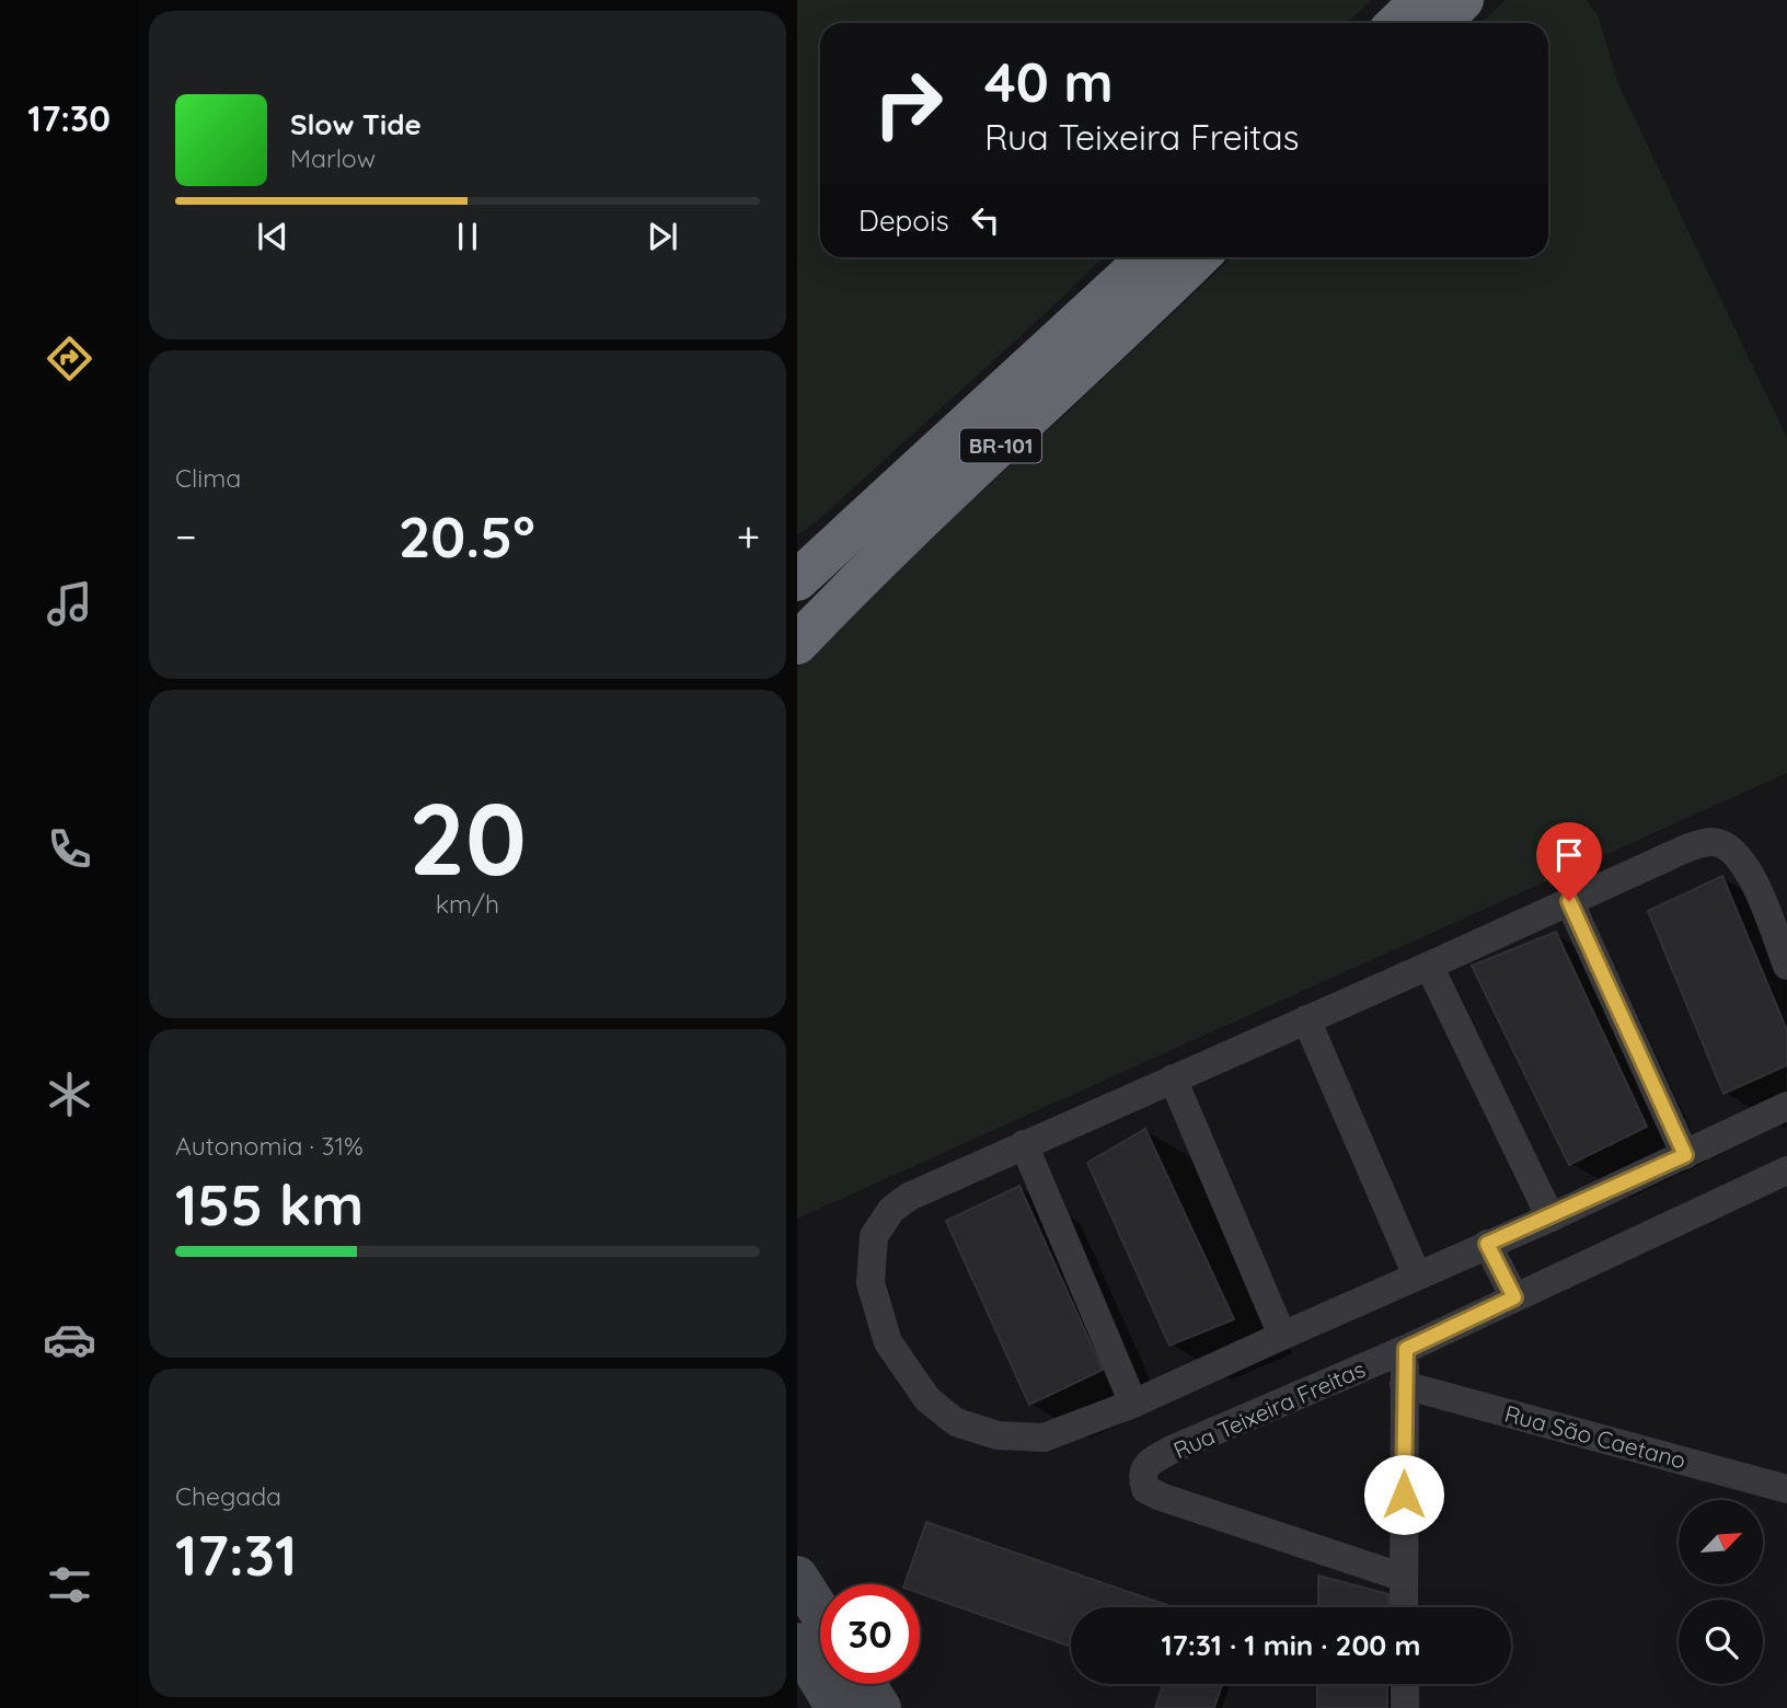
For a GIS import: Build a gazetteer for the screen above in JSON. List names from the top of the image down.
{
  "streets": {
    "highway": ["BR-101"],
    "street": ["Rua Teixeira Freitas", "Rua São Caetano"]
  },
  "north": "top right",
  "page": {
    "tabs": "17:30",
    "turn": ["40 m", "Rua Teixeira Freitas"],
    "song": ["Slow Tide", "Marlow"],
    "then": "Depois",
    "tile": [
      "Clima",
      ["20", "km/h"],
      ["Autonomia · 31%", "155 km"],
      ["Chegada", "17:31"]
    ],
    "heat": ["−", "20.5°", "+"],
    "limit": "30",
    "trip": "17:31 · 1 min · 200 m"
  }
}
